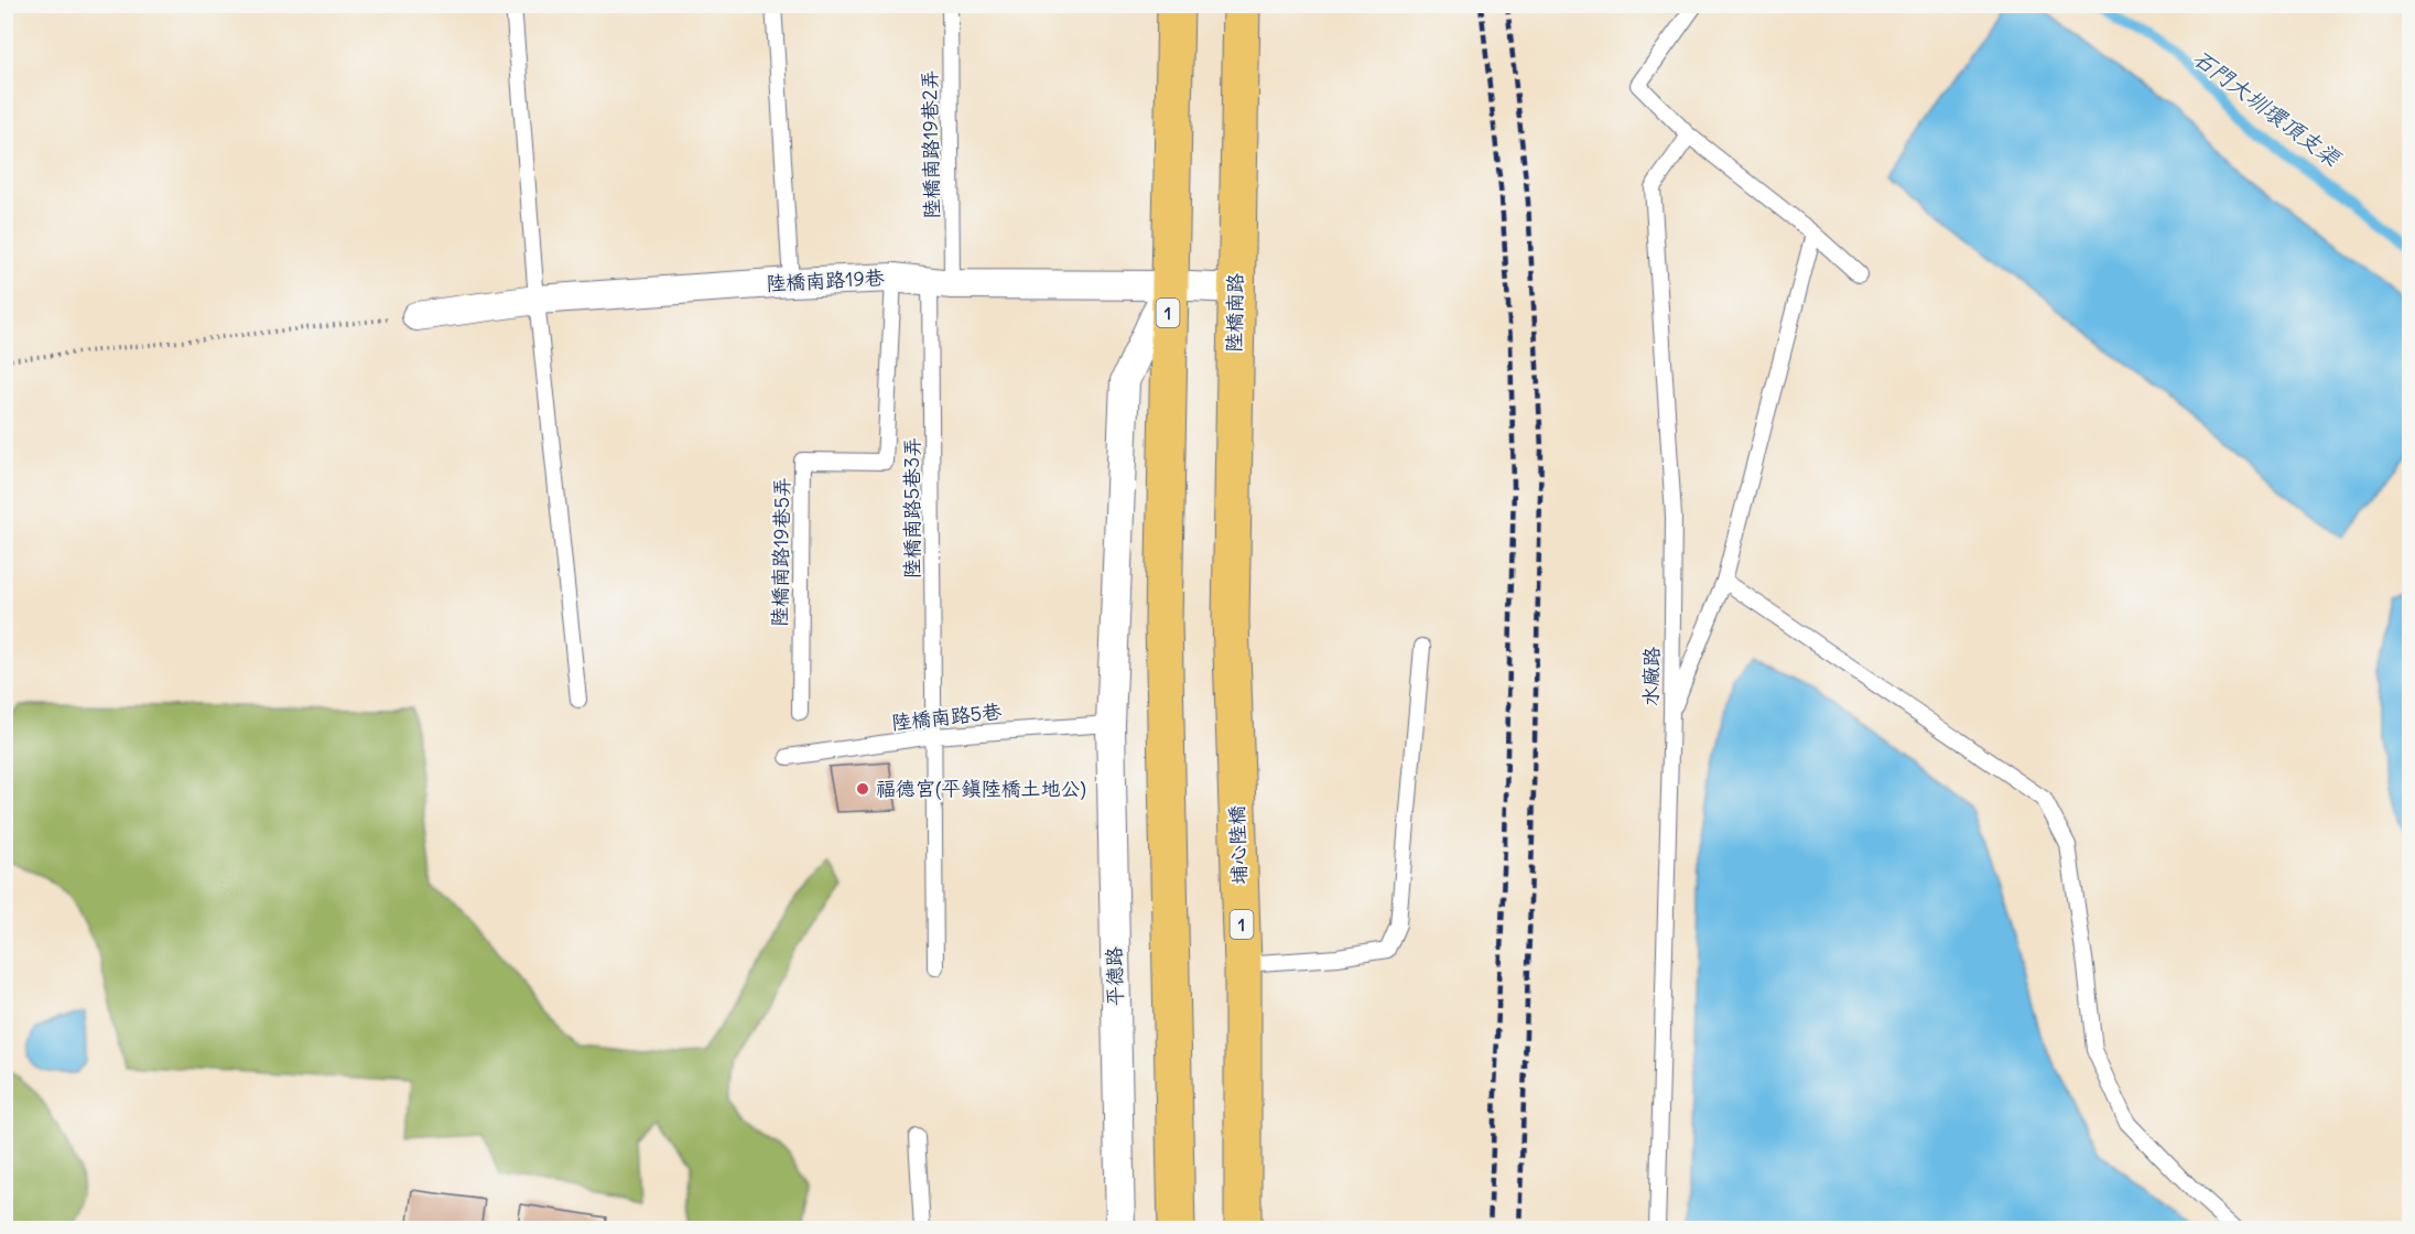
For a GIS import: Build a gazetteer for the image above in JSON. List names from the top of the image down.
{
  "streets": {
    "main road": ["1", "陸橋南路", "埔心陸橋"],
    "street": ["陸橋南路19巷", "平德路"],
    "lane": [
      "陸橋南路19巷2弄",
      "陸橋南路5巷3弄",
      "陸橋南路19巷5弄",
      "水廠路",
      "陸橋南路5巷"
    ]
  },
  "crossings": [
    ["陸橋南路19巷2弄", "陸橋南路19巷"],
    ["陸橋南路19巷2弄", "陸橋南路5巷3弄"],
    ["陸橋南路19巷", "1"],
    ["陸橋南路19巷", "陸橋南路"],
    ["陸橋南路19巷", "陸橋南路5巷3弄"],
    ["陸橋南路19巷", "陸橋南路19巷5弄"],
    ["陸橋南路", "埔心陸橋"],
    ["陸橋南路5巷3弄", "陸橋南路5巷"],
    ["陸橋南路5巷", "平德路"]
  ],
  "water": ["石門大圳環頂支渠"],
  "places": ["福德宮(平鎮陸橋土地公)"]
}
